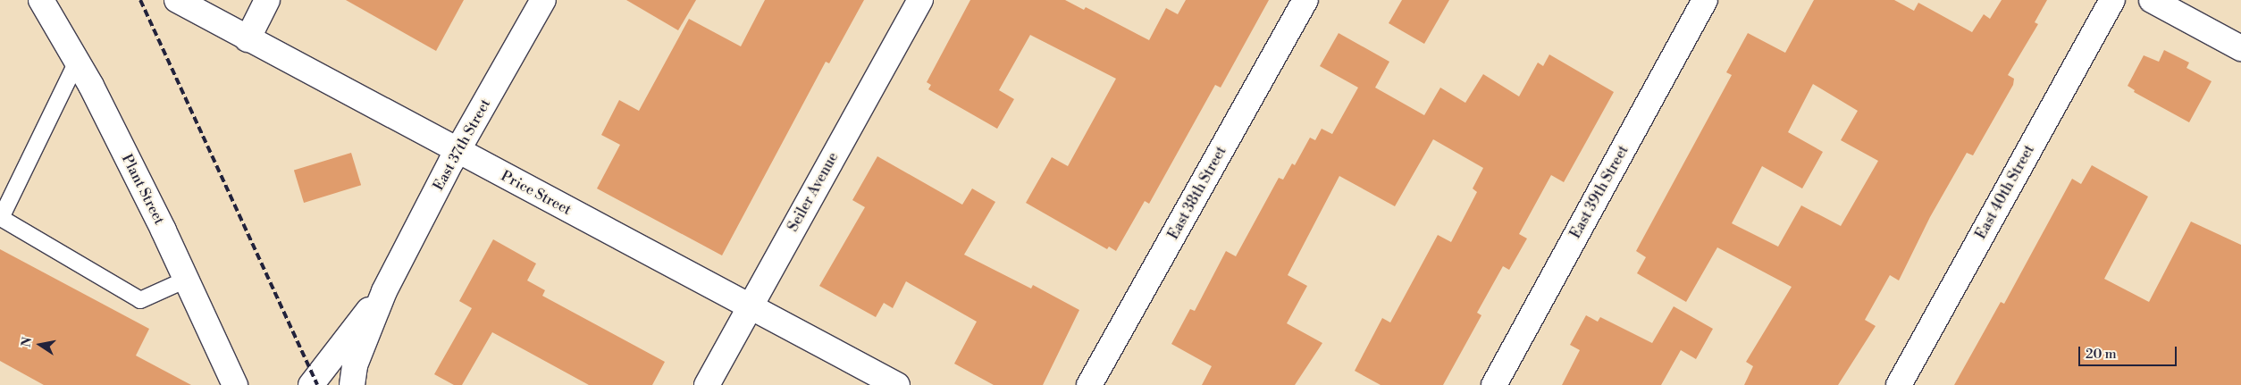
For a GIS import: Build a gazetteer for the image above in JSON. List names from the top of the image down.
{
  "streets": {
    "street": [
      "East 37th Street",
      "Plant Street",
      "Seiler Avenue",
      "East 39th Street",
      "East 40th Street",
      "Price Street",
      "East 38th Street"
    ]
  },
  "crossings": [
    ["East 37th Street", "Price Street"],
    ["Seiler Avenue", "Price Street"]
  ],
  "scale_bar": "20 m",
  "north": "left"
}
